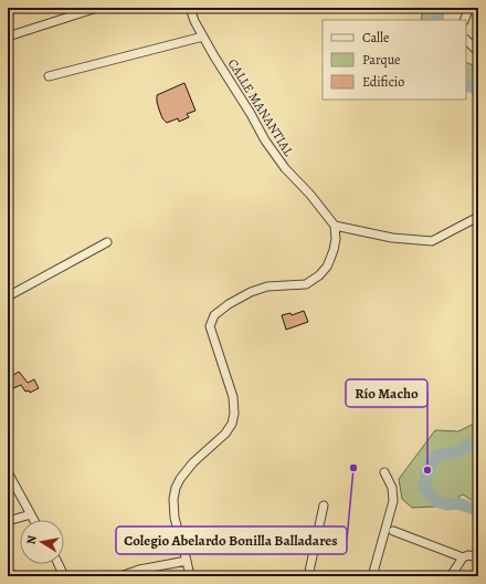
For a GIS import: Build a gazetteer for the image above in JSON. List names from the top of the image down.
{
  "streets": {
    "street": ["CALLE MANANTIAL"]
  },
  "places": ["Colegio Abelardo Bonilla Balladares", "Río Macho"],
  "legend": ["Calle", "Parque", "Edificio"],
  "north": "left"
}
